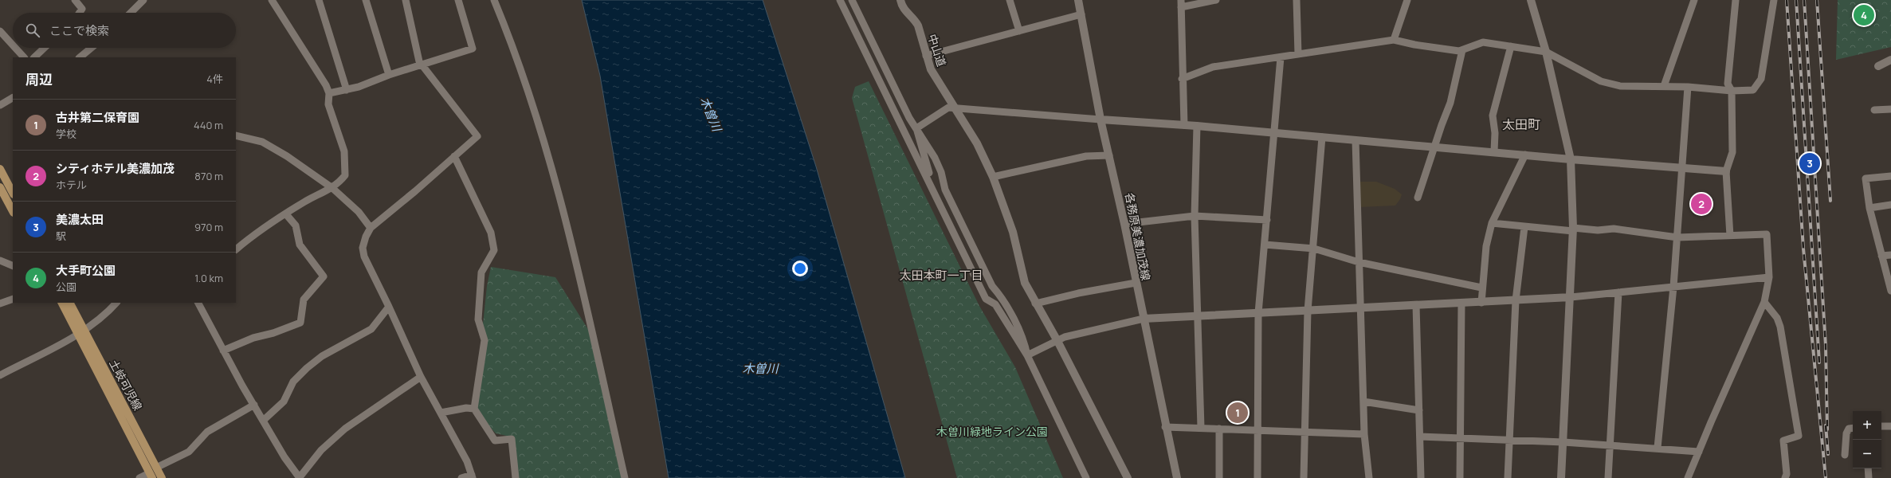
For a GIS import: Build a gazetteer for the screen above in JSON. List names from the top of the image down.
{
  "streets": {
    "main road": ["土岐可児線"],
    "street": ["中山道", "各務原美濃加茂線"]
  },
  "districts": ["太田町", "太田本町一丁目"],
  "water": ["木曽川"],
  "parks": ["木曽川緑地ライン公園"],
  "page": {
    "pins": [
      "4",
      "3",
      "2",
      "1"
    ],
    "search": "ここで検索",
    "heading": ["周辺", "4件"],
    "list": [
      {
        "mark": "1",
        "name": "古井第二保育園",
        "note": "学校",
        "value": "440 m"
      },
      {
        "mark": "2",
        "name": "シティホテル美濃加茂",
        "note": "ホテル",
        "value": "870 m"
      },
      {
        "mark": "3",
        "name": "美濃太田",
        "note": "駅",
        "value": "970 m"
      },
      {
        "mark": "4",
        "name": "大手町公園",
        "note": "公園",
        "value": "1.0 km"
      }
    ],
    "map_buttons": ["+", "−"]
  }
}
